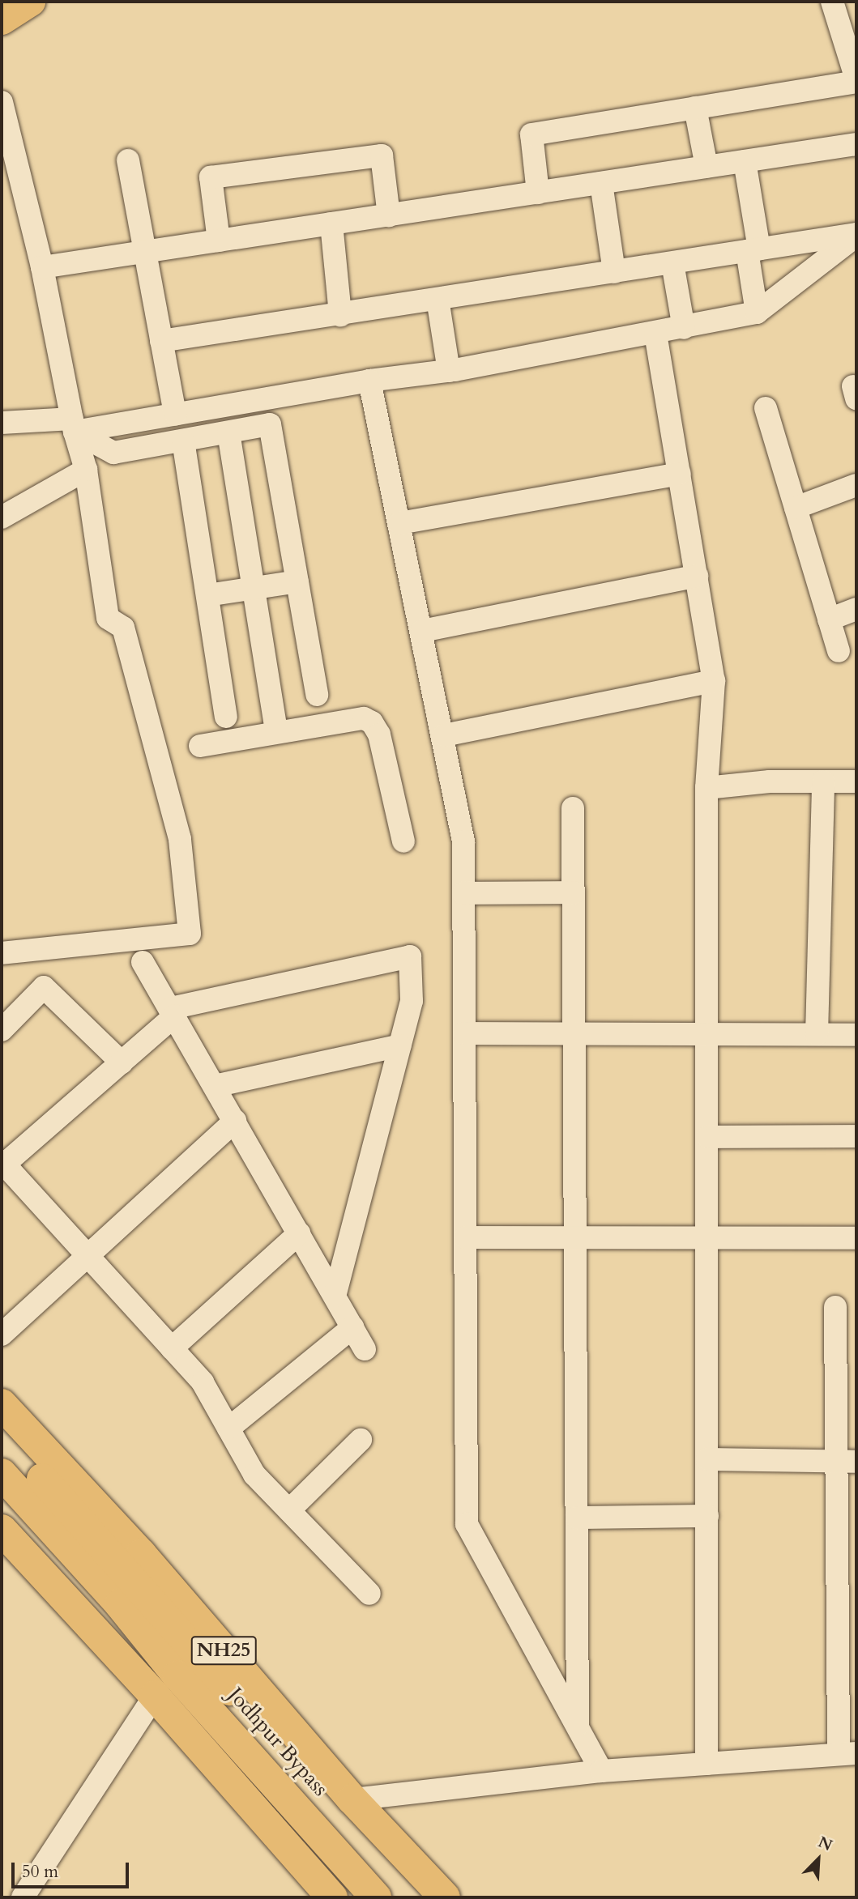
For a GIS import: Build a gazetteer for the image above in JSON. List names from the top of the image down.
{
  "streets": {
    "highway": ["NH25", "Jodhpur Bypass"]
  },
  "scale_bar": "50 m",
  "north": "top right"
}
